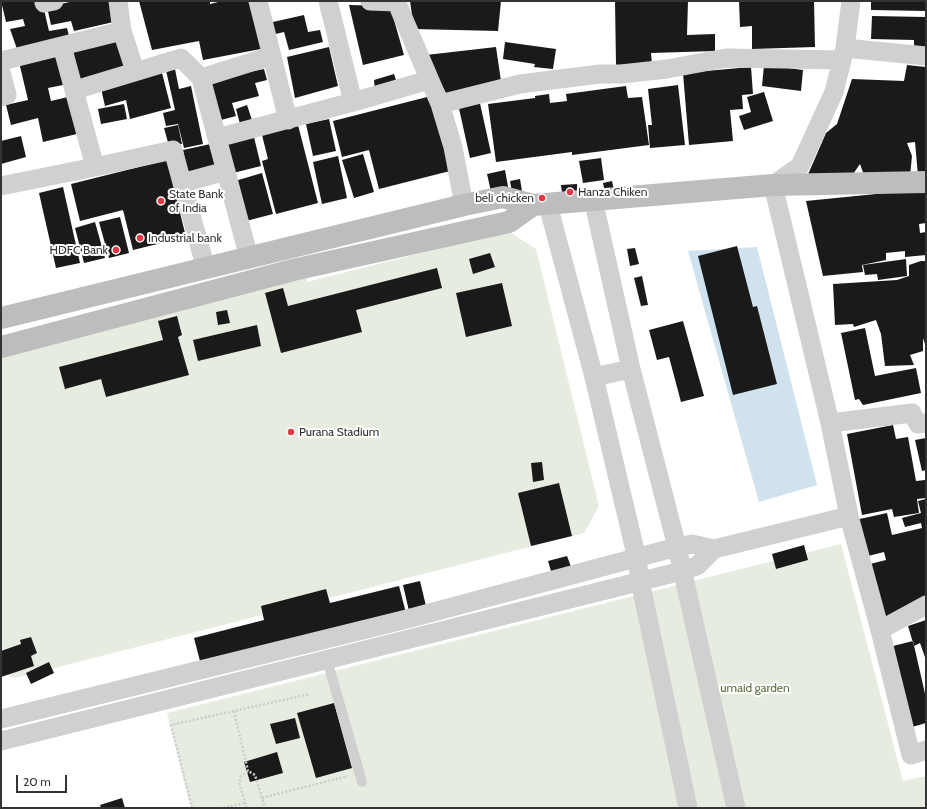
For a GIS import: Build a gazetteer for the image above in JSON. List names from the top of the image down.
{
  "parks": ["umaid garden"],
  "places": [
    "Hanza Chiken",
    "beli chicken",
    "State Bank of India",
    "Industrial bank",
    "HDFC Bank",
    "Purana Stadium"
  ],
  "scale_bar": "20 m"
}
